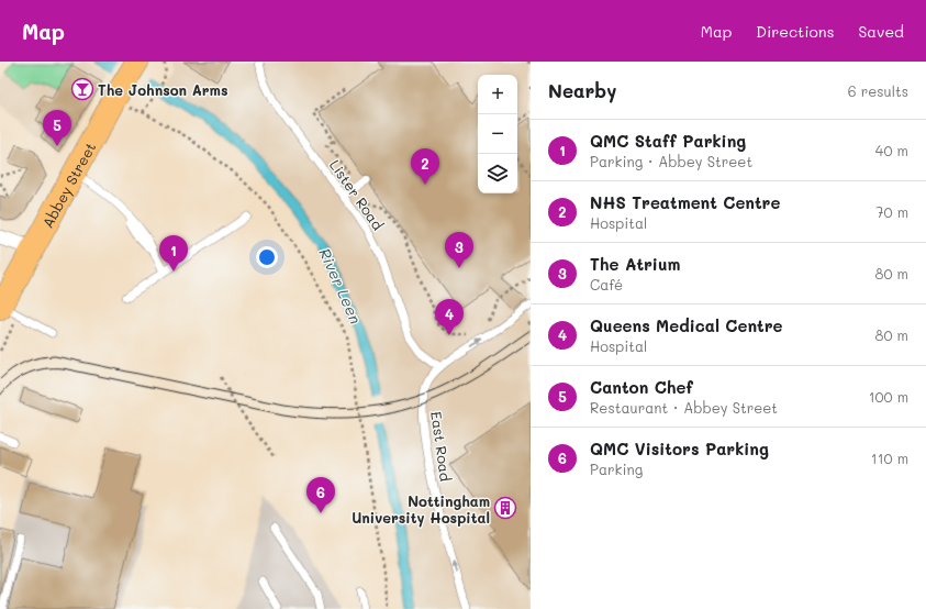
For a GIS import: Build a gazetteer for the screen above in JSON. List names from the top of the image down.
{
  "streets": {
    "main road": ["Abbey Street"],
    "lane": ["Lister Road", "East Road"]
  },
  "crossings": [
    ["Lister Road", "East Road"]
  ],
  "one_way": ["East Road"],
  "water": ["River Leen"],
  "places": {
    "bar": ["The Johnson Arms"],
    "building": ["Nottingham University Hospital"]
  },
  "page": {
    "header": "Map",
    "nav": ["Map", "Directions", "Saved"],
    "heading": ["Nearby", "6 results"],
    "map_buttons": ["+", "−"],
    "pins": [
      "5",
      "2",
      "3",
      "1",
      "4",
      "6"
    ],
    "list": [
      {
        "mark": "1",
        "name": "QMC Staff Parking",
        "note": "Parking · Abbey Street",
        "value": "40 m"
      },
      {
        "mark": "2",
        "name": "NHS Treatment Centre",
        "note": "Hospital",
        "value": "70 m"
      },
      {
        "mark": "3",
        "name": "The Atrium",
        "note": "Café",
        "value": "80 m"
      },
      {
        "mark": "4",
        "name": "Queens Medical Centre",
        "note": "Hospital",
        "value": "80 m"
      },
      {
        "mark": "5",
        "name": "Canton Chef",
        "note": "Restaurant · Abbey Street",
        "value": "100 m"
      },
      {
        "mark": "6",
        "name": "QMC Visitors Parking",
        "note": "Parking",
        "value": "110 m"
      }
    ]
  }
}
